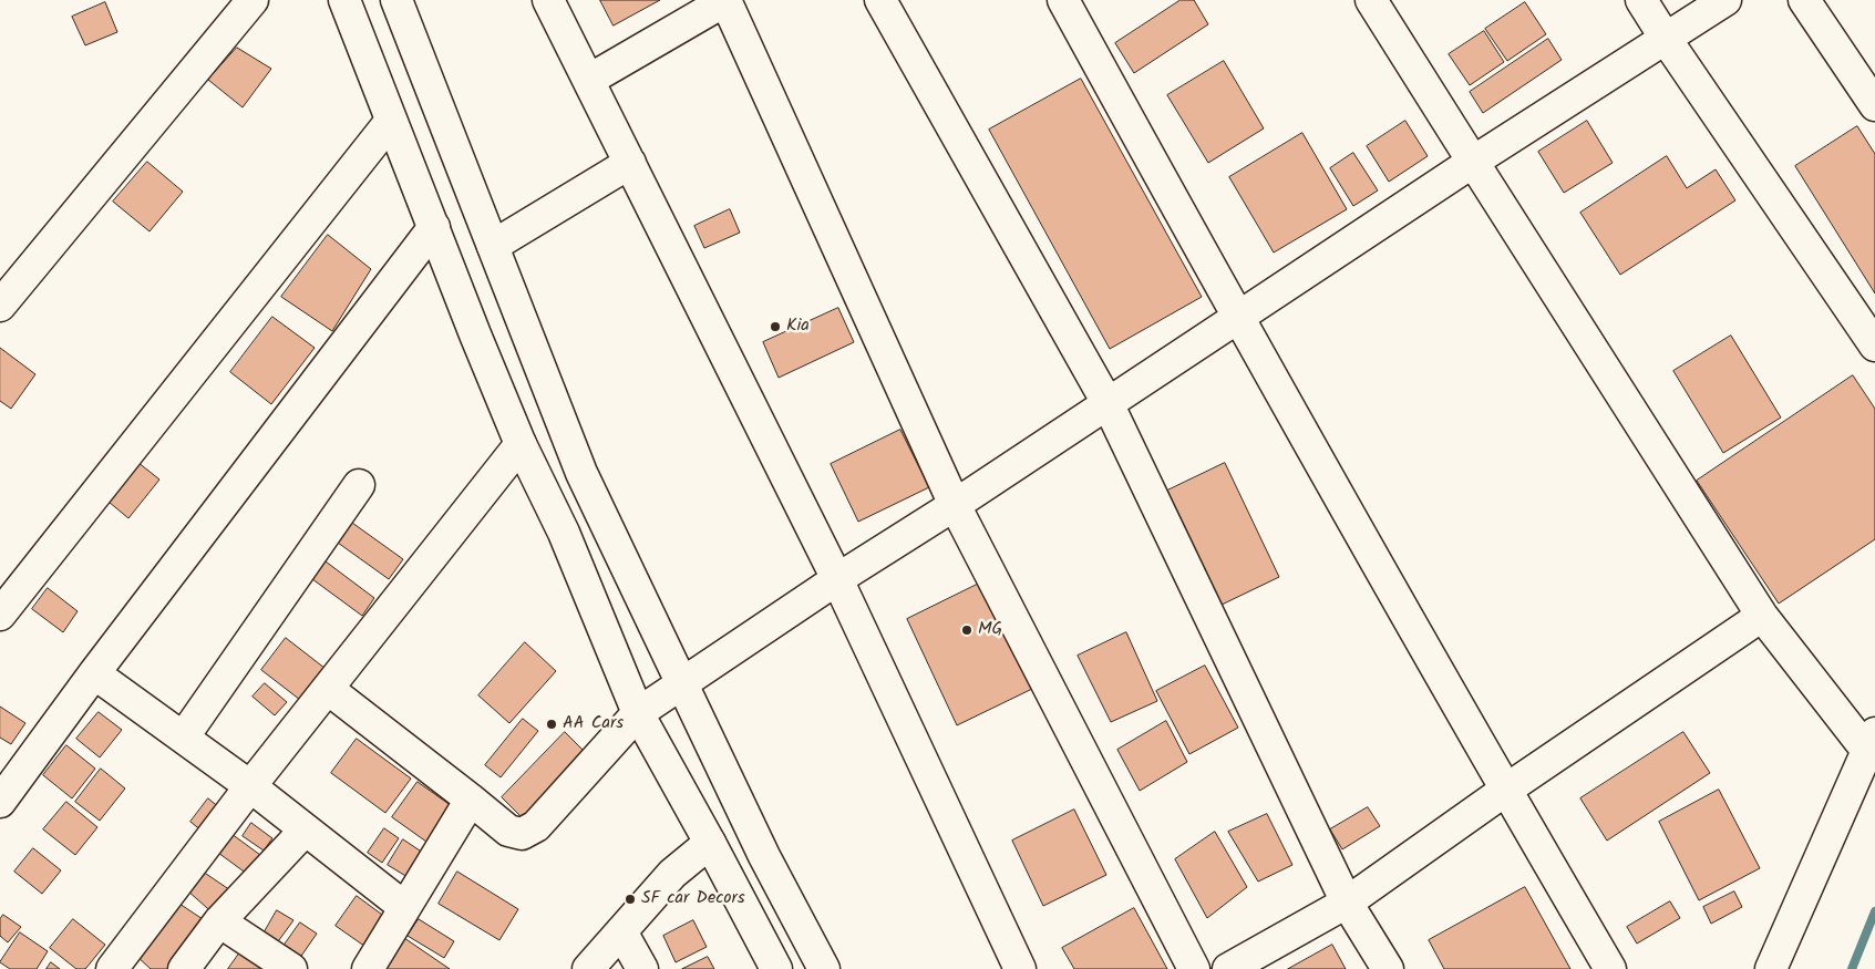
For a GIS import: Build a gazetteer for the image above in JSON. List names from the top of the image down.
{
  "places": [
    "Kia",
    "MG",
    "AA Cars",
    "SF car Decors"
  ]
}
